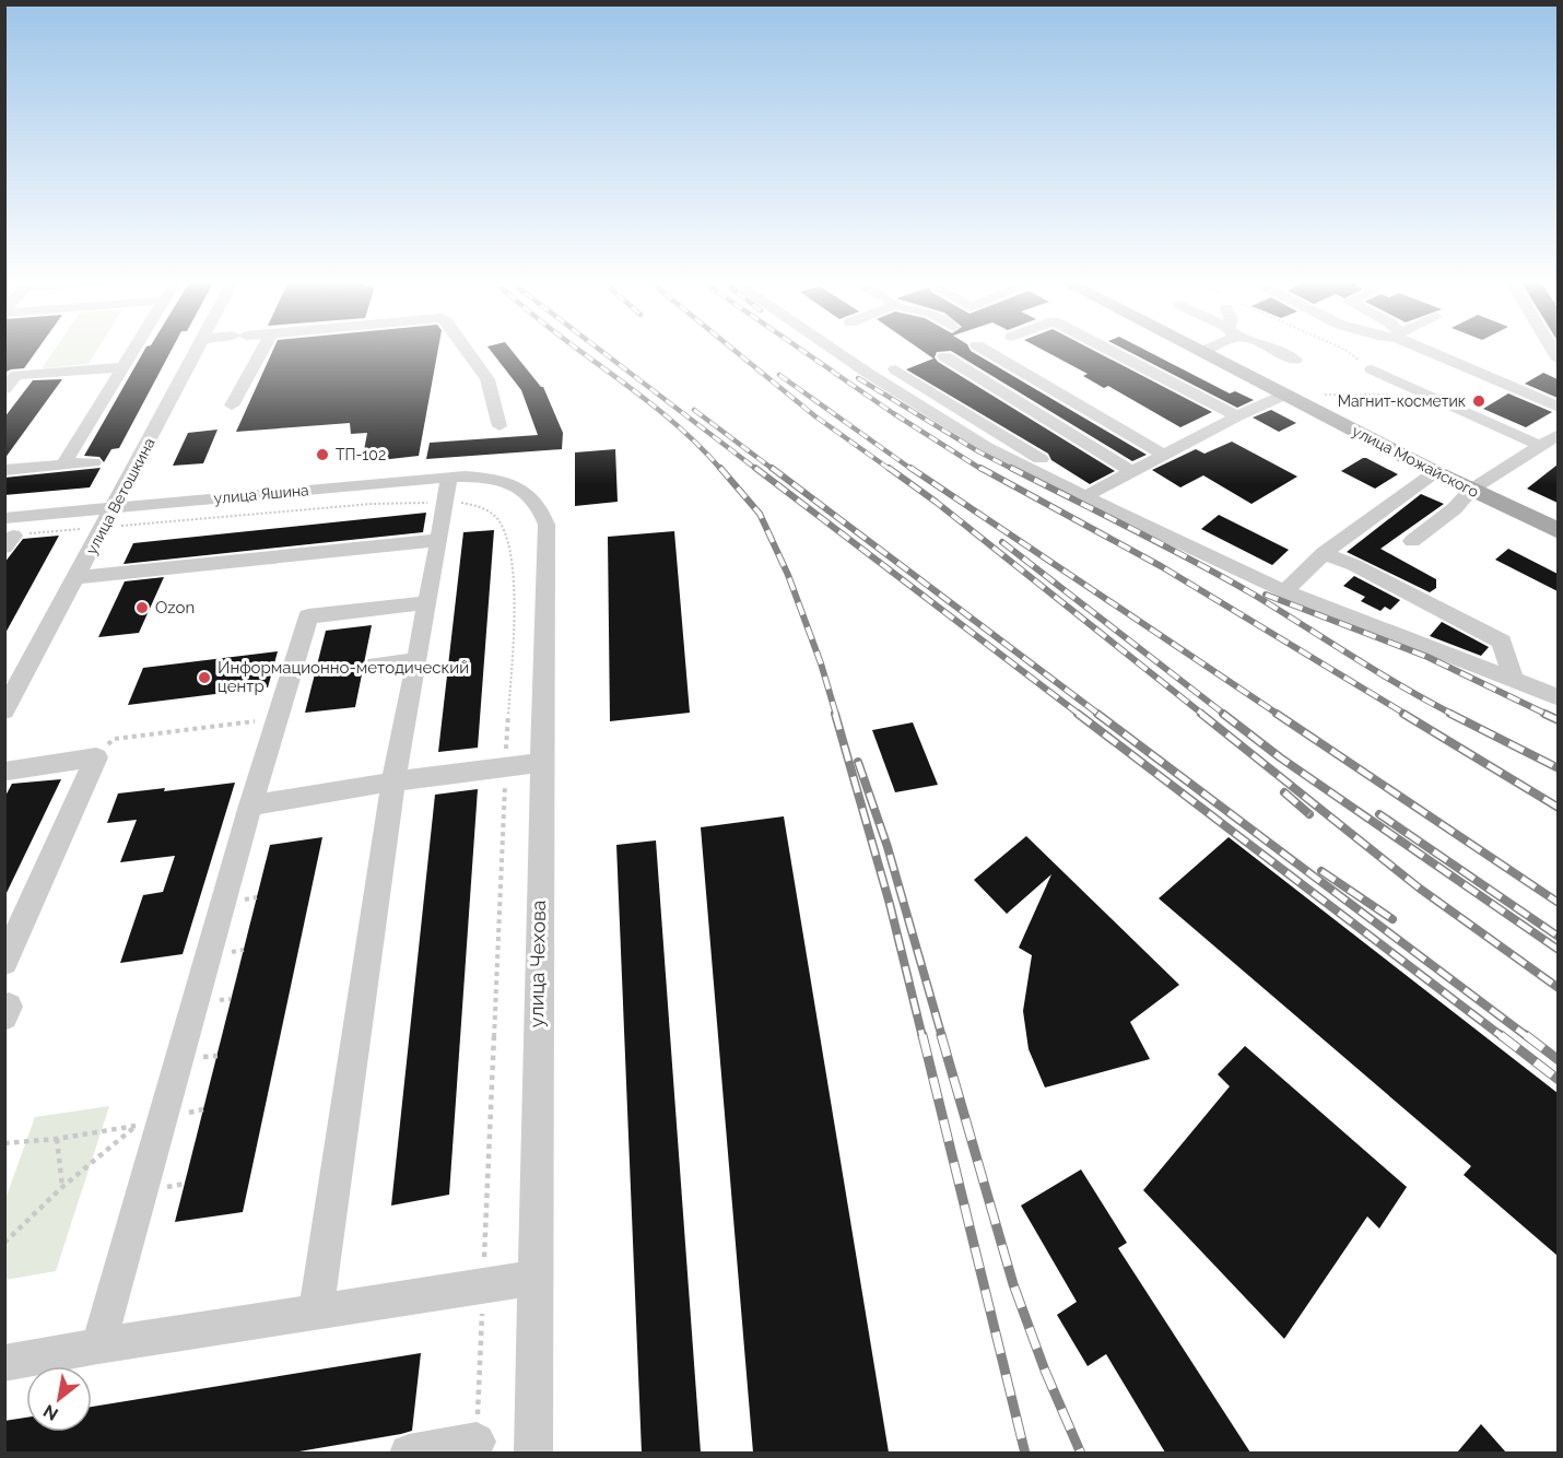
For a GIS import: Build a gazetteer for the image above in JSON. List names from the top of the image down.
{
  "streets": {
    "main road": ["улица Можайского"],
    "street": ["улица Яшина", "улица Ветошкина", "улица Чехова"]
  },
  "crossings": [
    ["улица Яшина", "улица Ветошкина"],
    ["улица Яшина", "улица Чехова"]
  ],
  "places": [
    "Магнит-косметик",
    "ТП-102",
    "Ozon",
    "Информационно-методический центр"
  ],
  "north": "bottom left"
}
